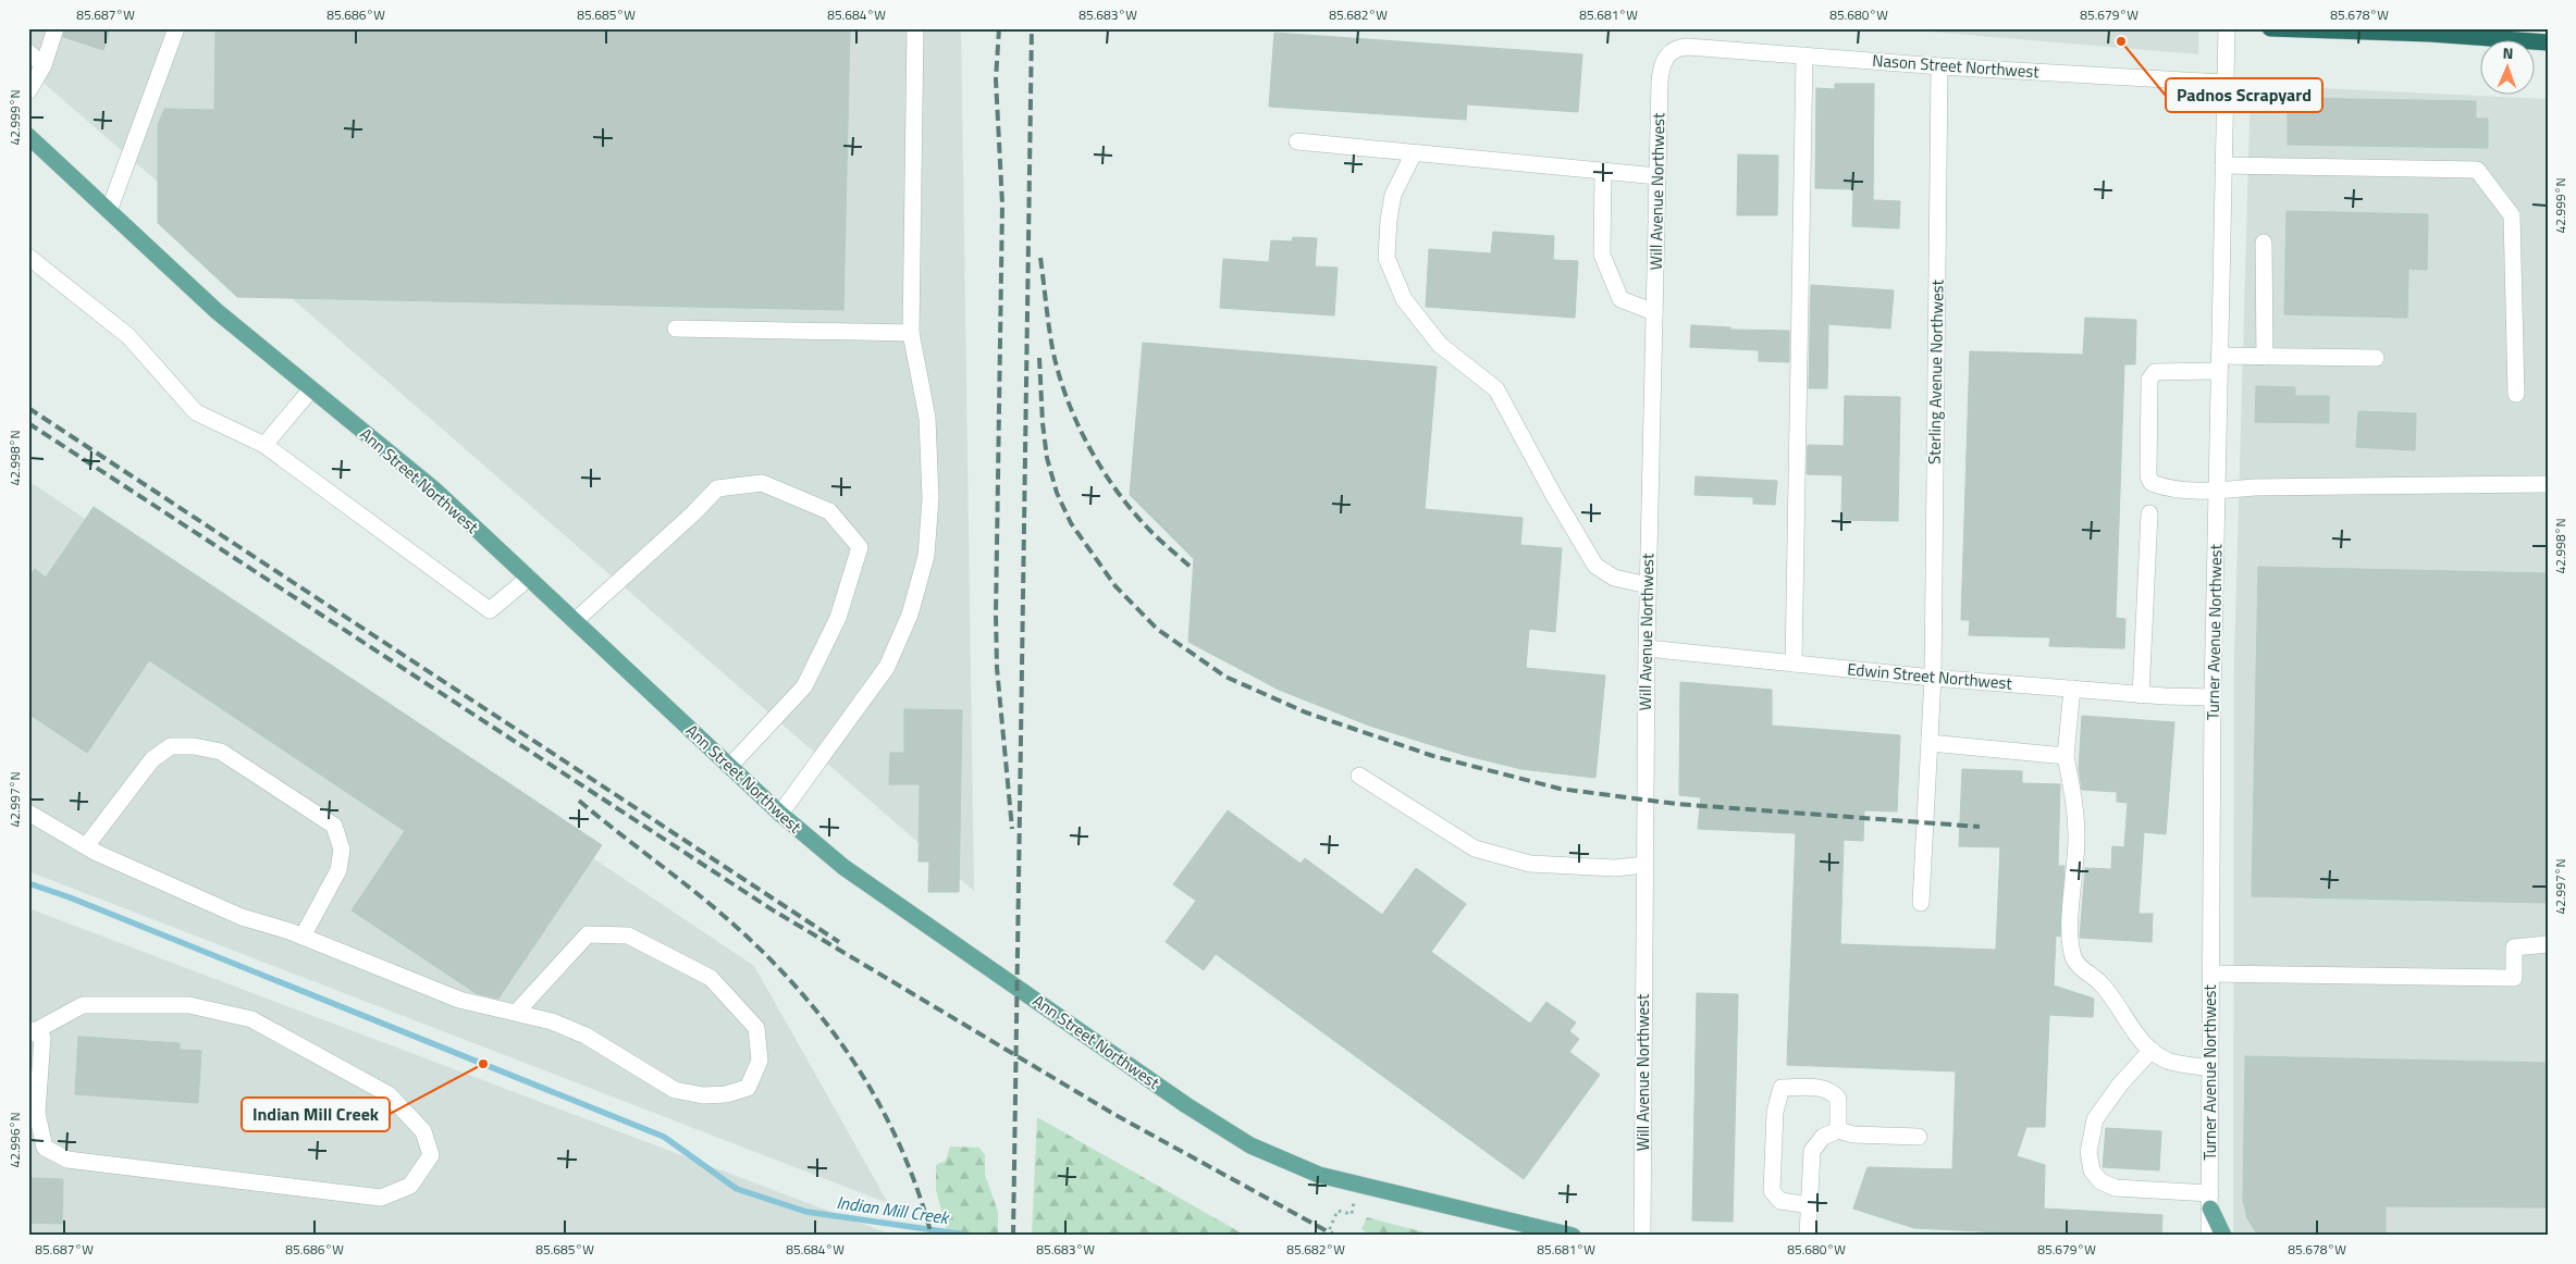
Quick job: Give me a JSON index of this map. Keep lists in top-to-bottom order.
{
  "streets": {
    "main road": ["Ann Street Northwest"],
    "street": [
      "Nason Street Northwest",
      "Will Avenue Northwest",
      "Sterling Avenue Northwest",
      "Turner Avenue Northwest",
      "Edwin Street Northwest"
    ]
  },
  "crossings": [
    ["Nason Street Northwest", "Will Avenue Northwest"],
    ["Nason Street Northwest", "Sterling Avenue Northwest"],
    ["Nason Street Northwest", "Turner Avenue Northwest"],
    ["Will Avenue Northwest", "Edwin Street Northwest"],
    ["Sterling Avenue Northwest", "Edwin Street Northwest"],
    ["Turner Avenue Northwest", "Edwin Street Northwest"]
  ],
  "water": ["Indian Mill Creek"],
  "places": ["Padnos Scrapyard", "Indian Mill Creek"],
  "north": "top",
  "coordinates": [
    "85.687°W",
    "85.686°W",
    "85.685°W",
    "85.684°W",
    "85.683°W",
    "85.682°W",
    "85.681°W",
    "85.680°W",
    "85.679°W",
    "85.678°W",
    "42.999°N",
    "42.998°N",
    "42.997°N",
    "42.996°N"
  ]
}
